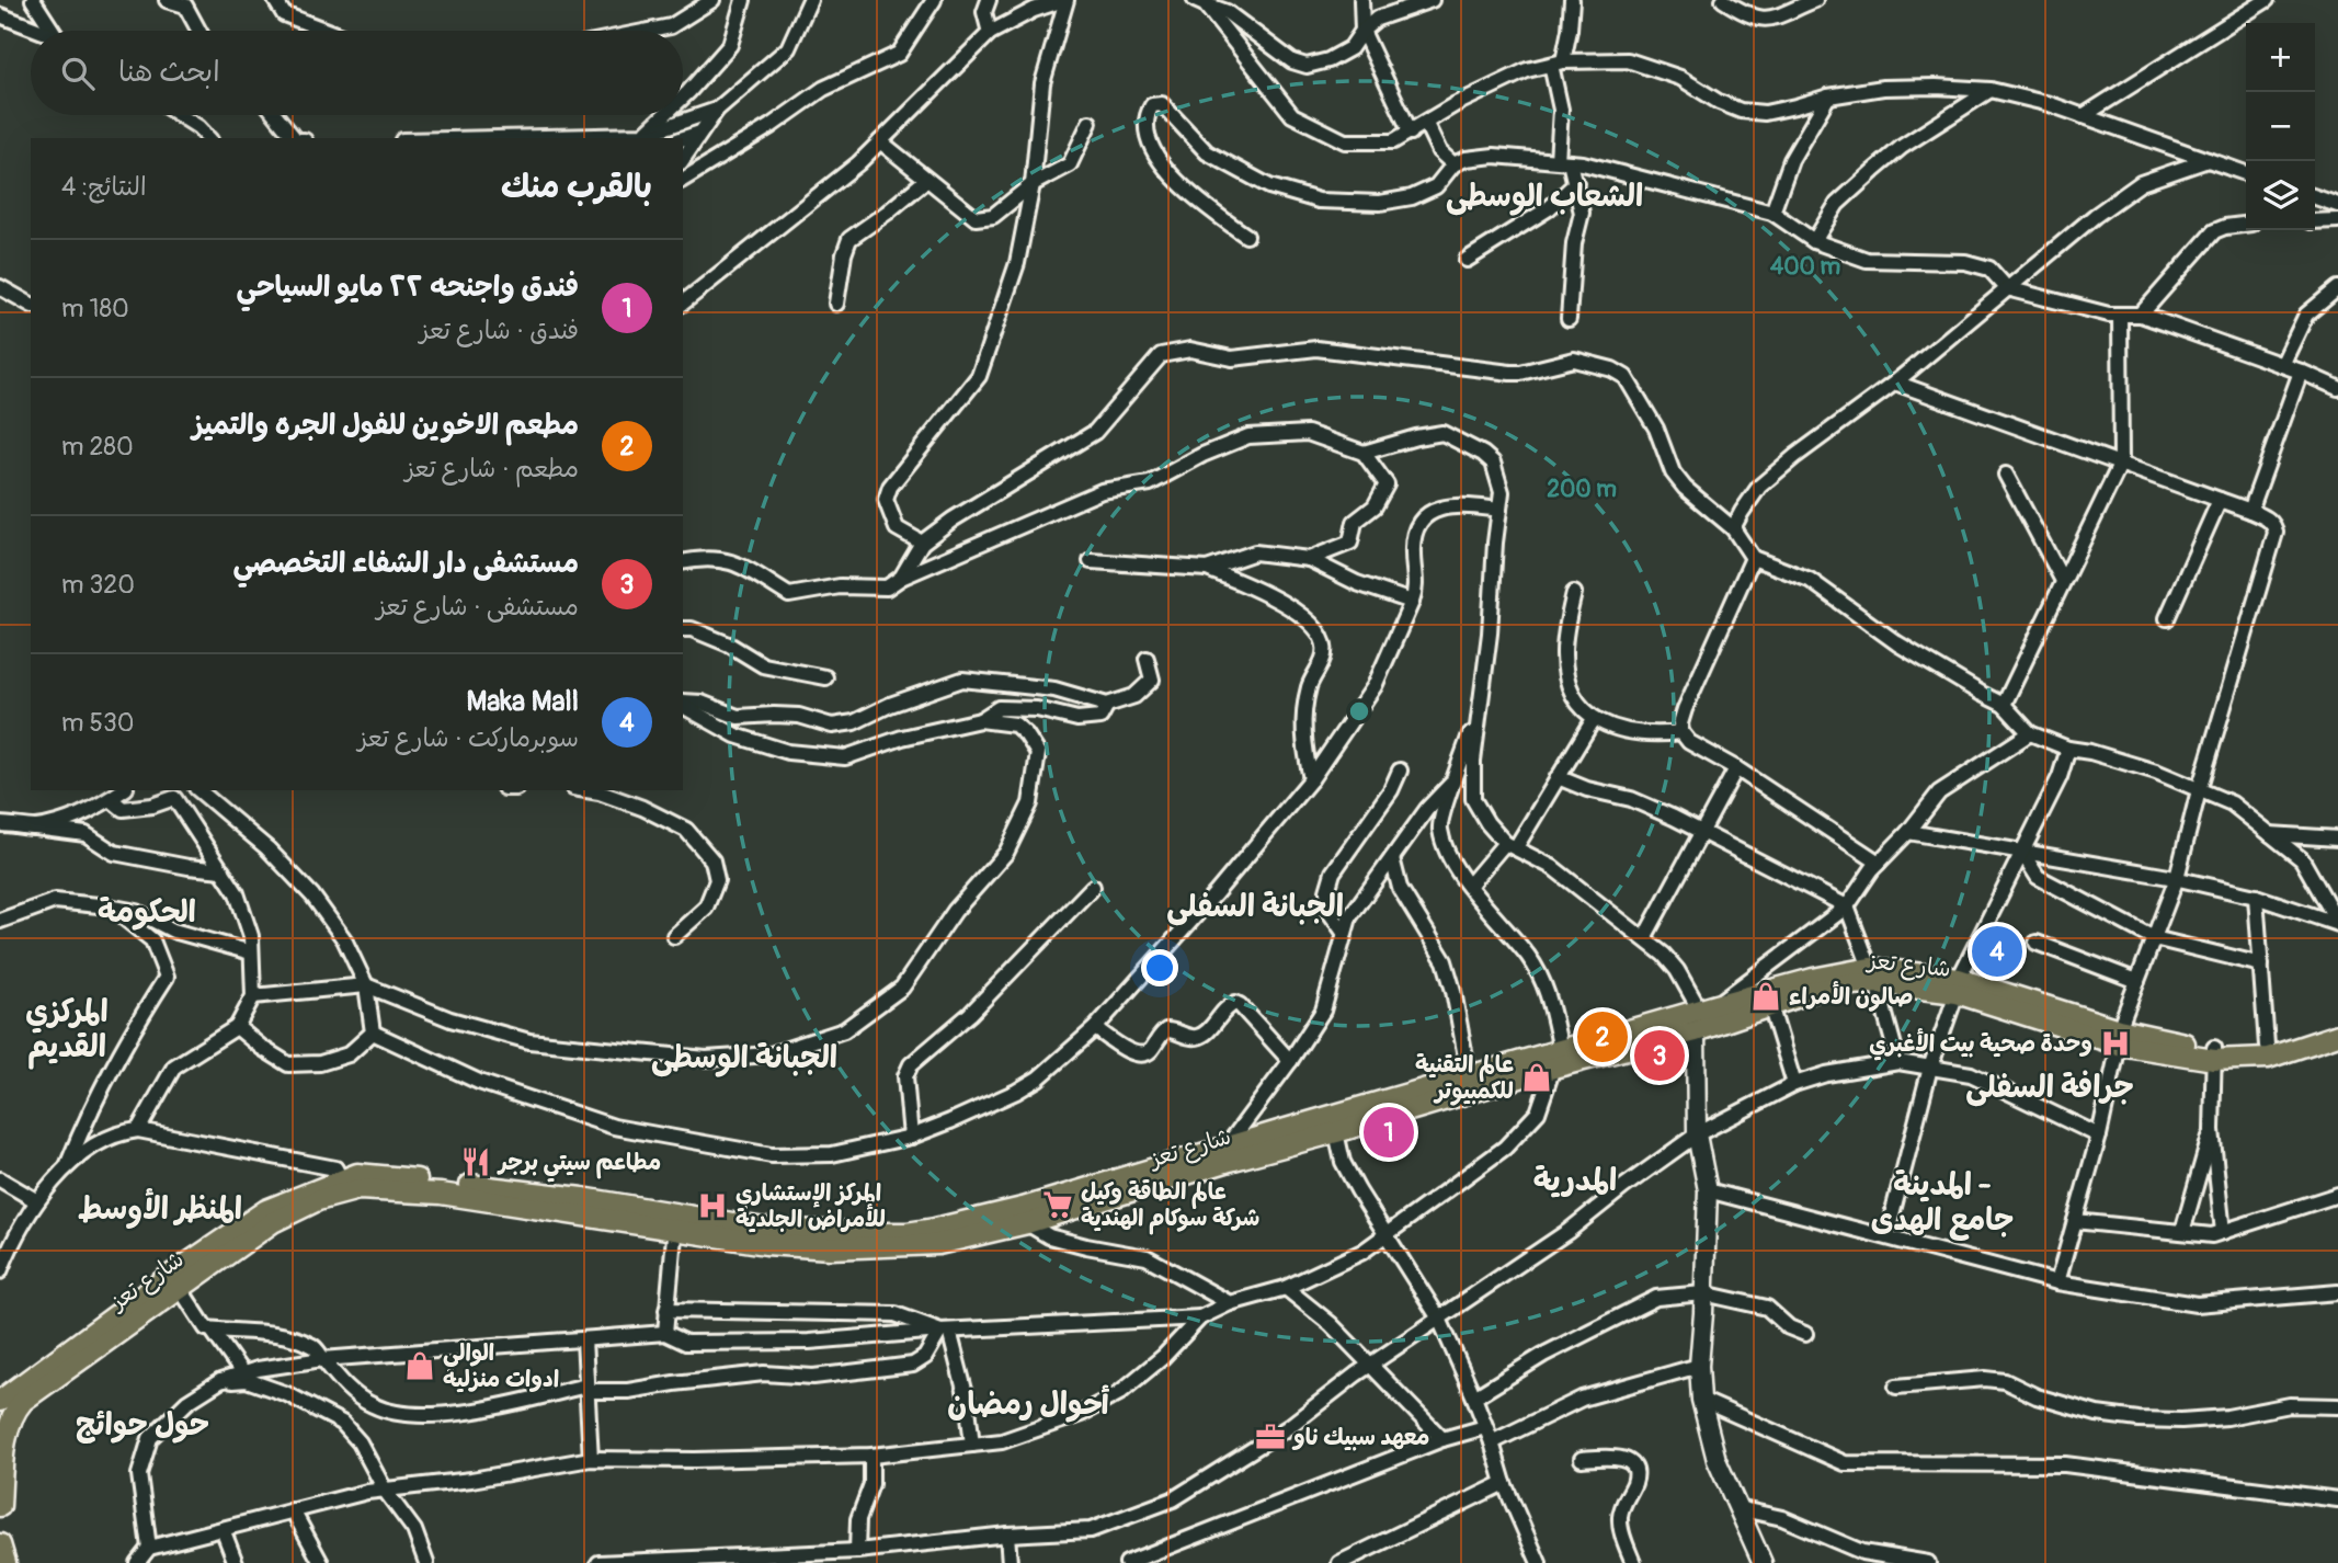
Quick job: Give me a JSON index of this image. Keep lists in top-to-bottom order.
{
  "streets": {
    "main road": ["شارع تعز"]
  },
  "districts": [
    "الشعاب الوسطى",
    "الجبانة السفلى",
    "الحكومة",
    "المركزي القديم",
    "الجبانة الوسطى",
    "جرافة السفلى",
    "المدرية",
    "المدينة - جامع الهدى",
    "المنظر الأوسط",
    "أحوال رمضان",
    "حول حوائج"
  ],
  "places": {
    "shop": ["صالون الأمراء", "عالم التقنية للكمبيوتر", "الوالي ادوات منزليه"],
    "hospital": ["وحدة صحية بيت الأغبري", "المركز الإستشاري للأمراض الجلدية"],
    "restaurant": ["مطاعم سيتي برجر"],
    "supermarket": ["عالم الطاقة وكيل شركة سوكام الهندية"],
    "office": ["معهد سبيك ناو"]
  },
  "page": {
    "map_buttons": ["+", "−"],
    "search": "ابحث هنا",
    "heading": ["بالقرب منك", "النتائج: 4"],
    "list": [
      {
        "mark": "1",
        "name": "فندق واجنحه ٢٢ مايو السياحي",
        "note": "فندق · شارع تعز",
        "value": "180 m"
      },
      {
        "mark": "2",
        "name": "مطعم الاخوين للفول الجره والتميز",
        "note": "مطعم · شارع تعز",
        "value": "280 m"
      },
      {
        "mark": "3",
        "name": "مستشفى دار الشفاء التخصصي",
        "note": "مستشفى · شارع تعز",
        "value": "320 m"
      },
      {
        "mark": "4",
        "name": "Maka Mall",
        "note": "سوبرماركت · شارع تعز",
        "value": "530 m"
      }
    ],
    "pins": [
      "4",
      "2",
      "3",
      "1"
    ]
  },
  "rings": ["400 m", "200 m"]
}
